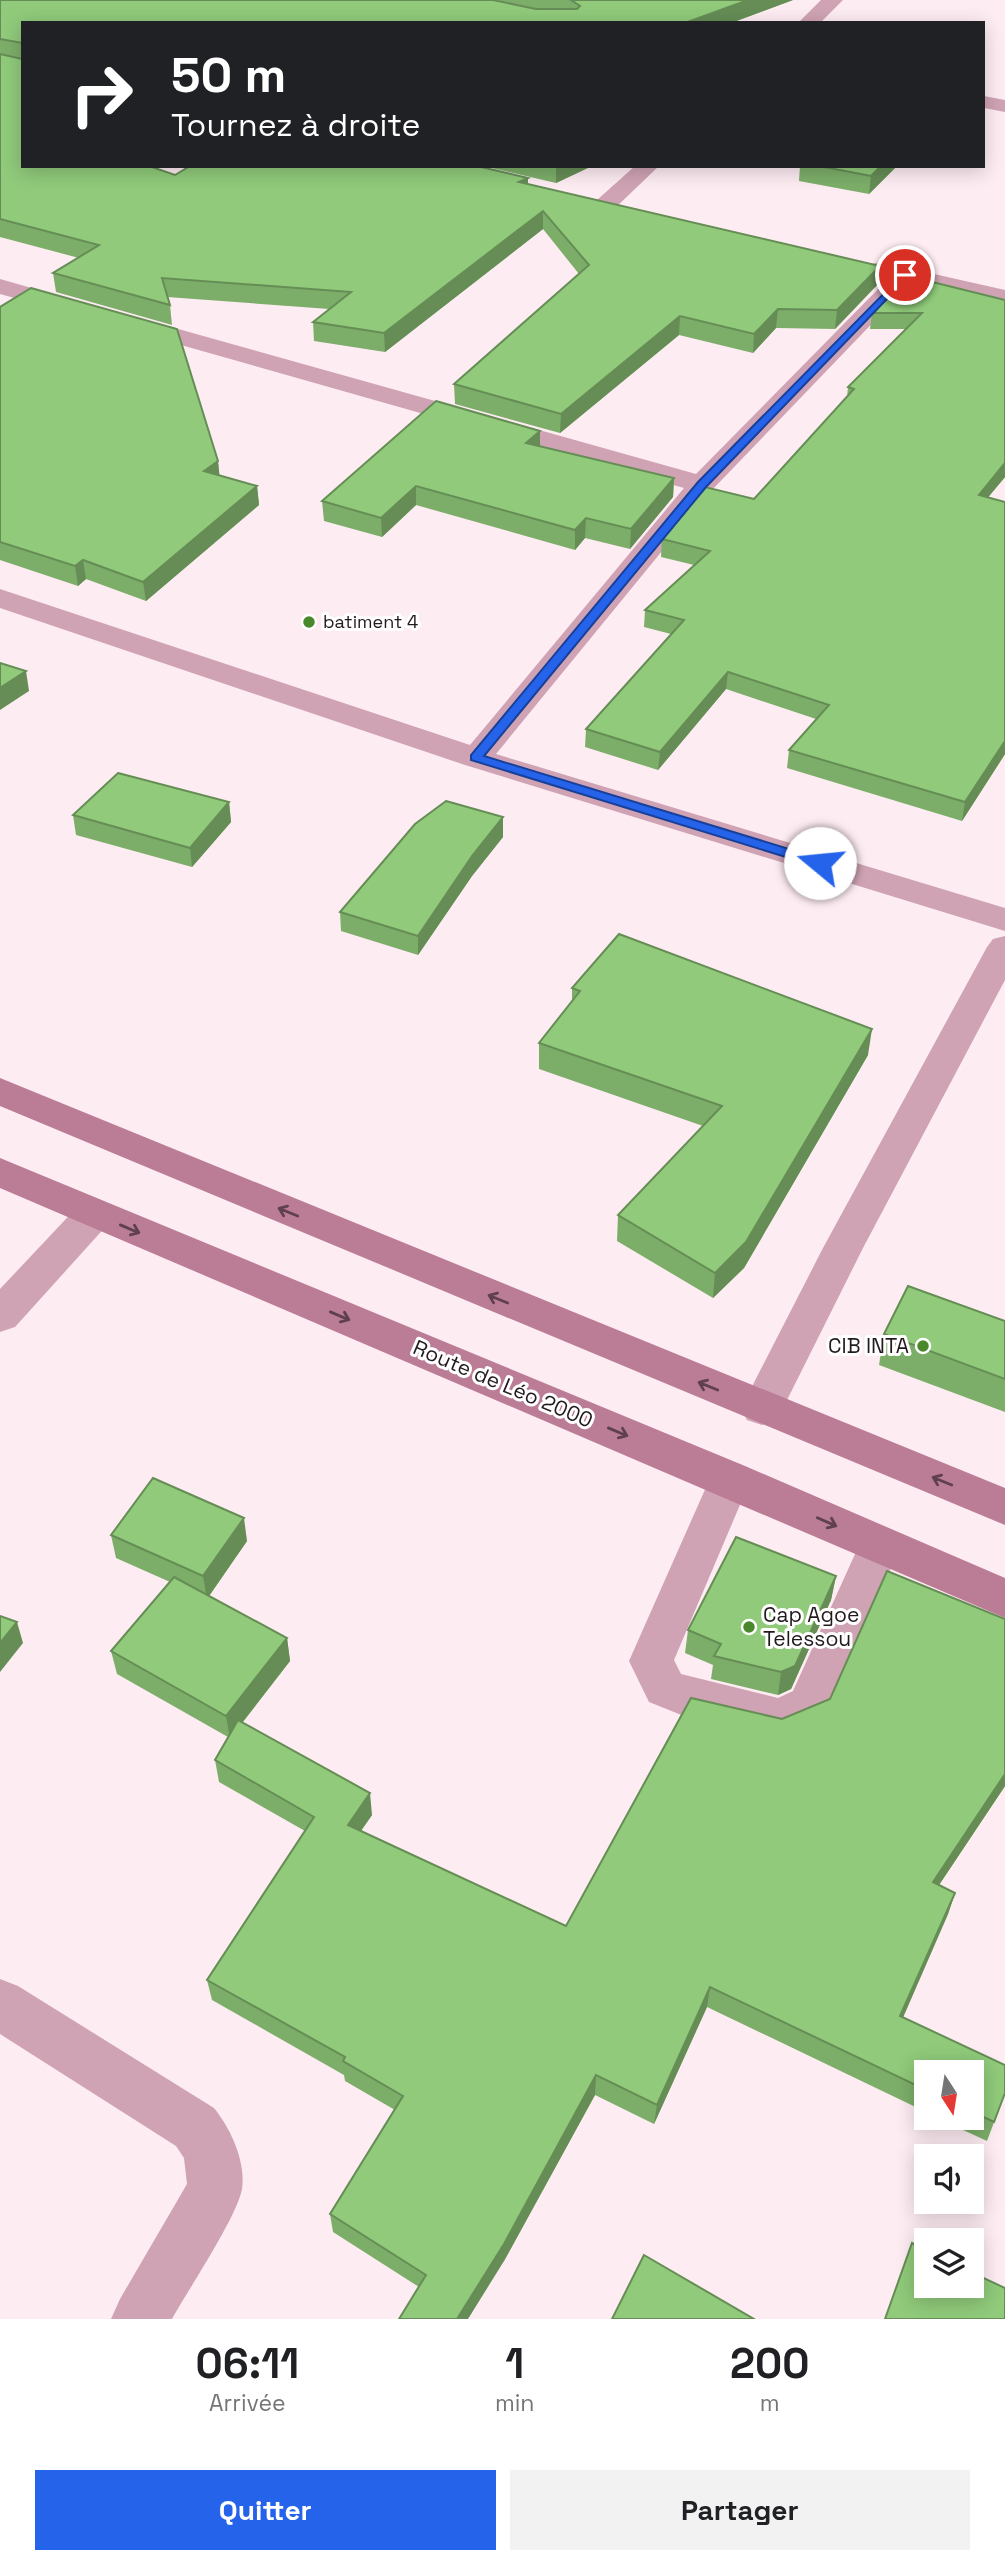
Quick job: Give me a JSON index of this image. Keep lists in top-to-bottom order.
{
  "streets": {
    "street": ["Route de Léo 2000"]
  },
  "places": ["batiment 4", "CIB INTA", "Cap Agoe Telessou"],
  "north": "bottom",
  "page": {
    "turn": ["50 m", "Tournez à droite"],
    "eta": [
      "06:11",
      "Arrivée",
      "1",
      "min",
      "200",
      "m"
    ],
    "buttons": ["Quitter", "Partager"]
  }
}
